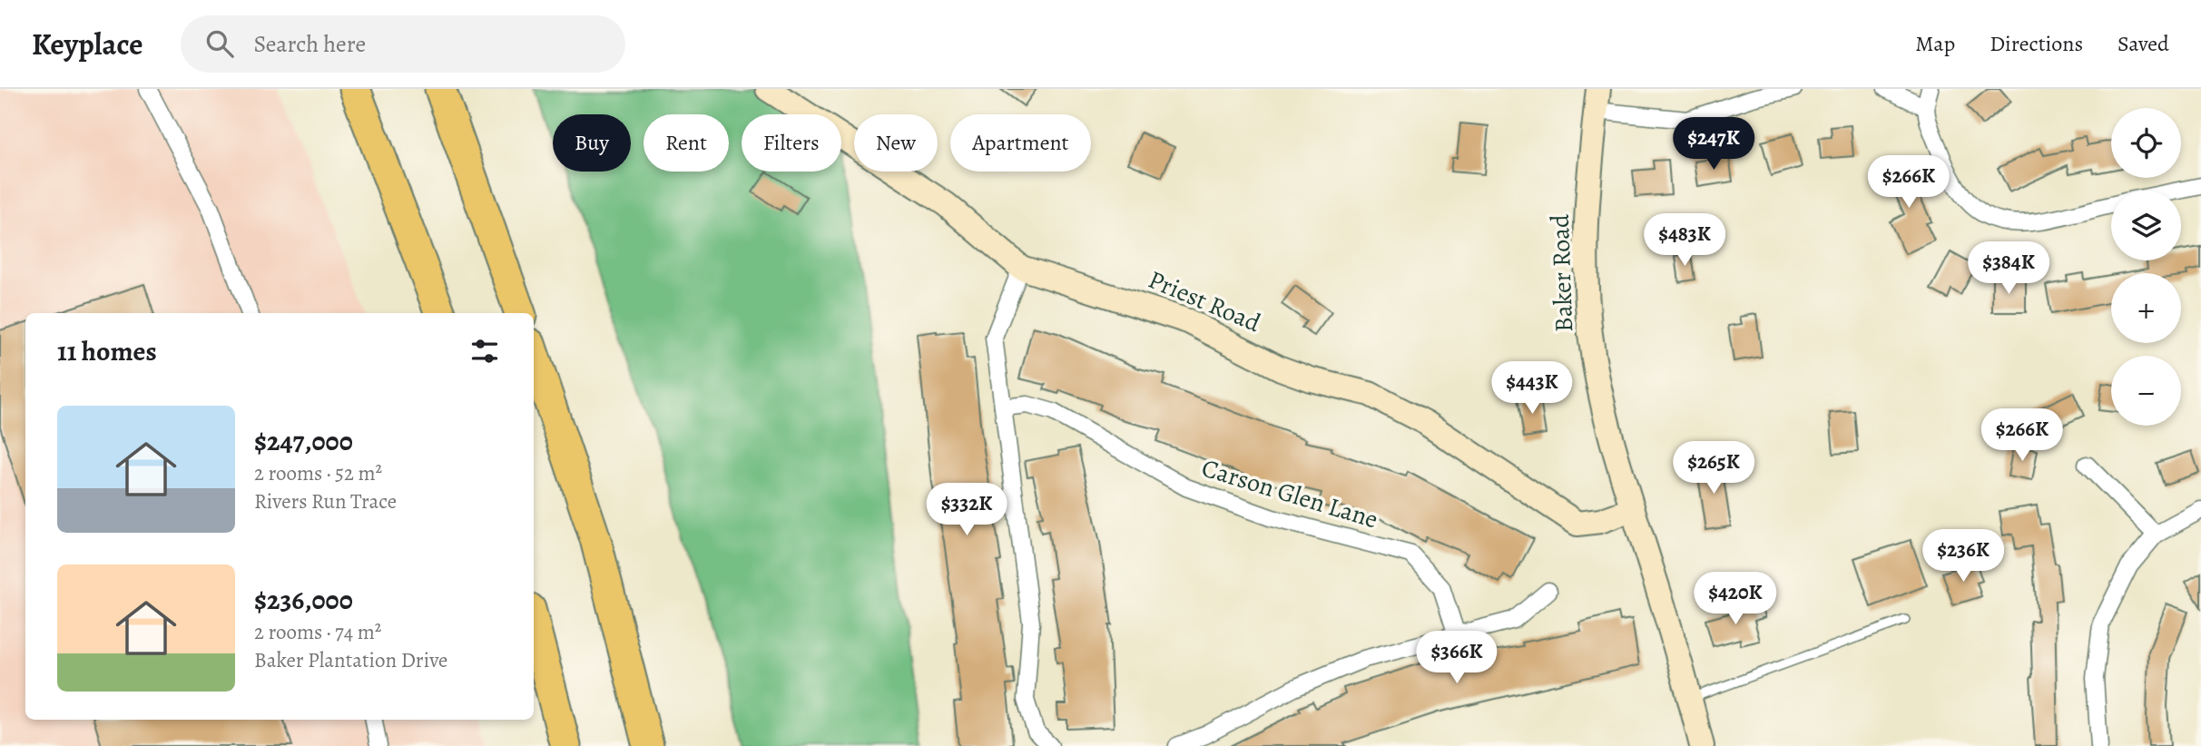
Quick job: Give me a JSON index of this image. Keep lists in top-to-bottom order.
{
  "streets": {
    "street": ["Baker Road", "Priest Road", "Carson Glen Lane"]
  },
  "crossings": [
    ["Baker Road", "Priest Road"]
  ],
  "page": {
    "header": "Keyplace",
    "search": "Search here",
    "nav": ["Map", "Directions", "Saved"],
    "map_buttons": ["+", "−"],
    "chip": [
      "Buy",
      "Rent",
      "Filters",
      "New",
      "Apartment"
    ],
    "price": [
      "$247K",
      "$266K",
      "$483K",
      "$384K",
      "$443K",
      "$266K",
      "$265K",
      "$332K",
      "$236K",
      "$420K",
      "$366K"
    ],
    "heading": "11 homes",
    "list": [
      {
        "name": "$247,000",
        "note": "2 rooms · 52 m² · Rivers Run Trace"
      },
      {
        "name": "$236,000",
        "note": "2 rooms · 74 m² · Baker Plantation Drive"
      }
    ]
  }
}
